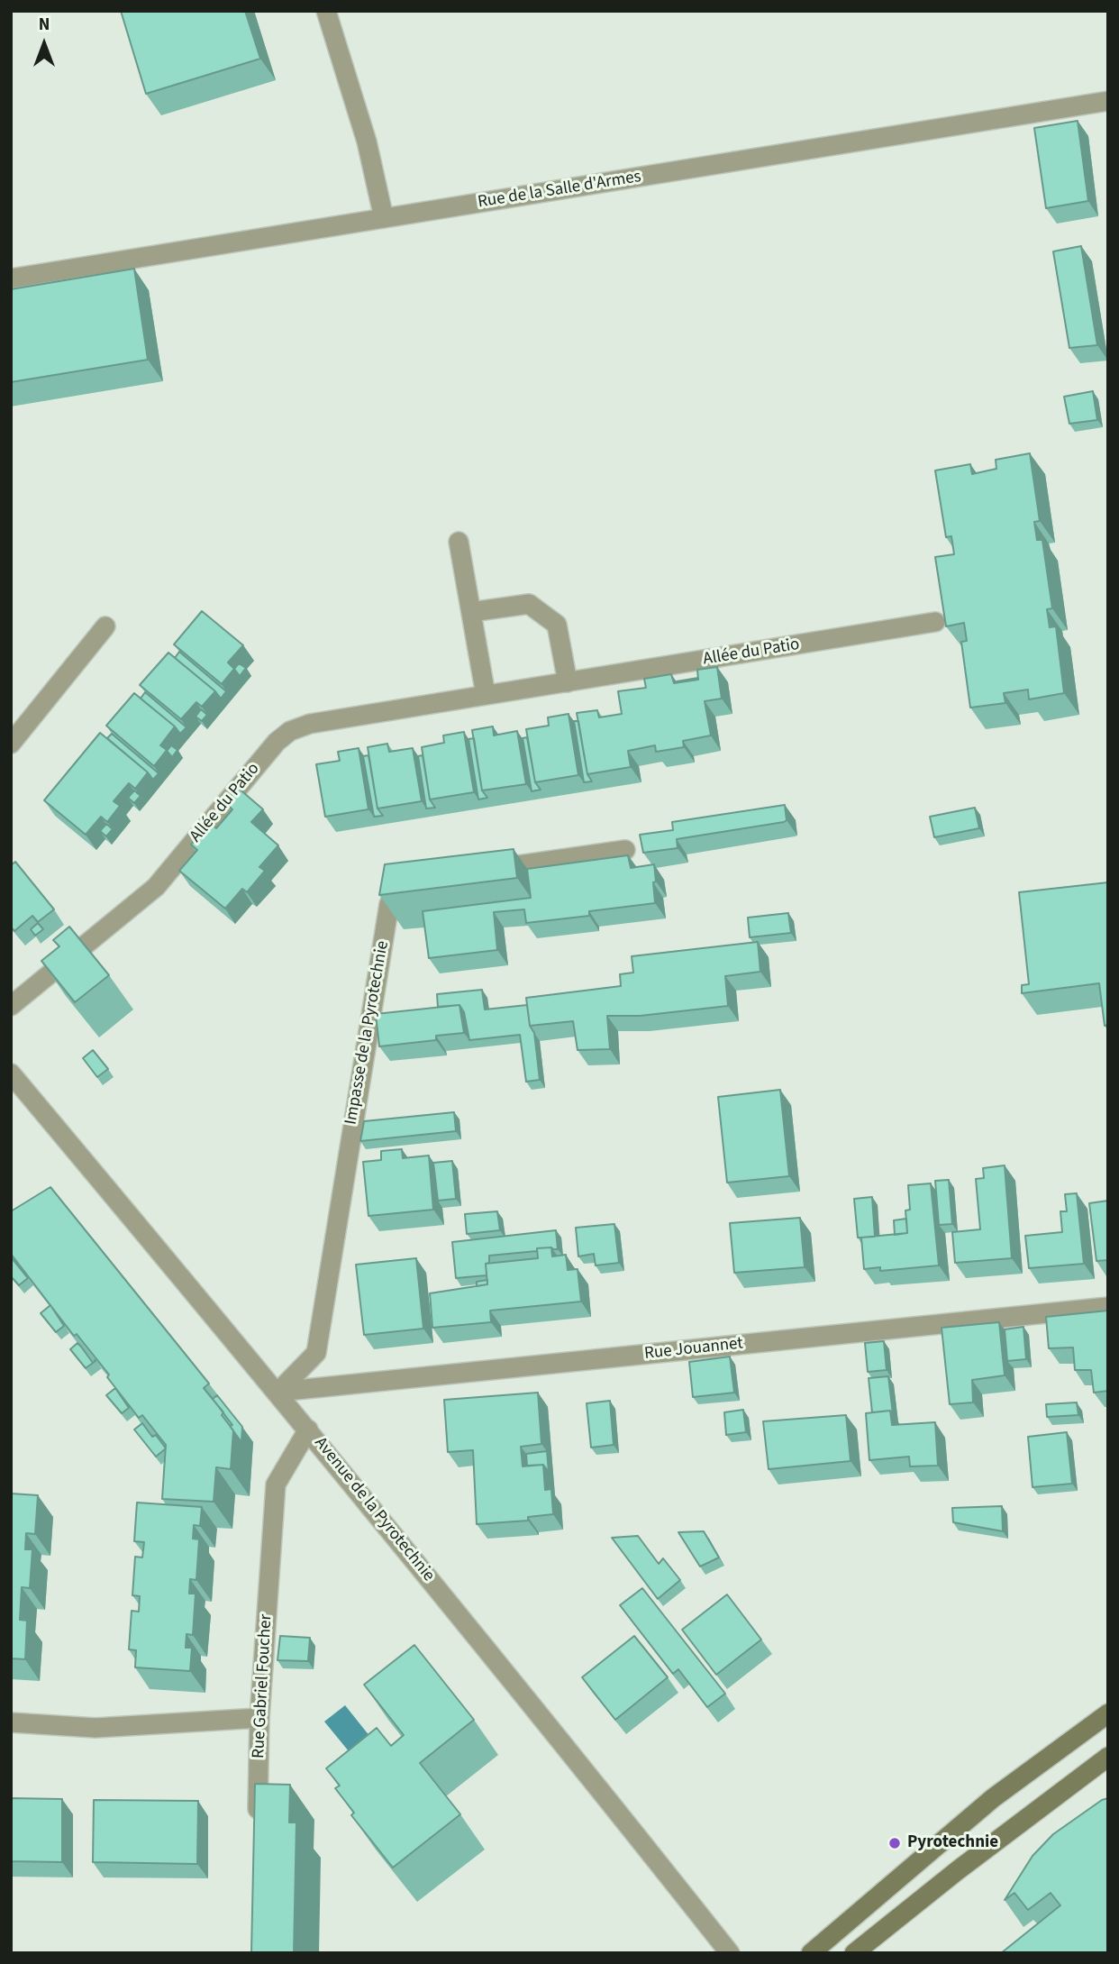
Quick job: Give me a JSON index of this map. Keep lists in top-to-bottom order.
{
  "streets": {
    "street": [
      "Rue de la Salle d'Armes",
      "Allée du Patio",
      "Impasse de la Pyrotechnie",
      "Rue Jouannet",
      "Avenue de la Pyrotechnie",
      "Rue Gabriel Foucher"
    ]
  },
  "crossings": [
    ["Impasse de la Pyrotechnie", "Rue Jouannet"],
    ["Impasse de la Pyrotechnie", "Avenue de la Pyrotechnie"],
    ["Rue Jouannet", "Avenue de la Pyrotechnie"],
    ["Avenue de la Pyrotechnie", "Rue Gabriel Foucher"]
  ],
  "places": ["Pyrotechnie"],
  "north": "top"
}
